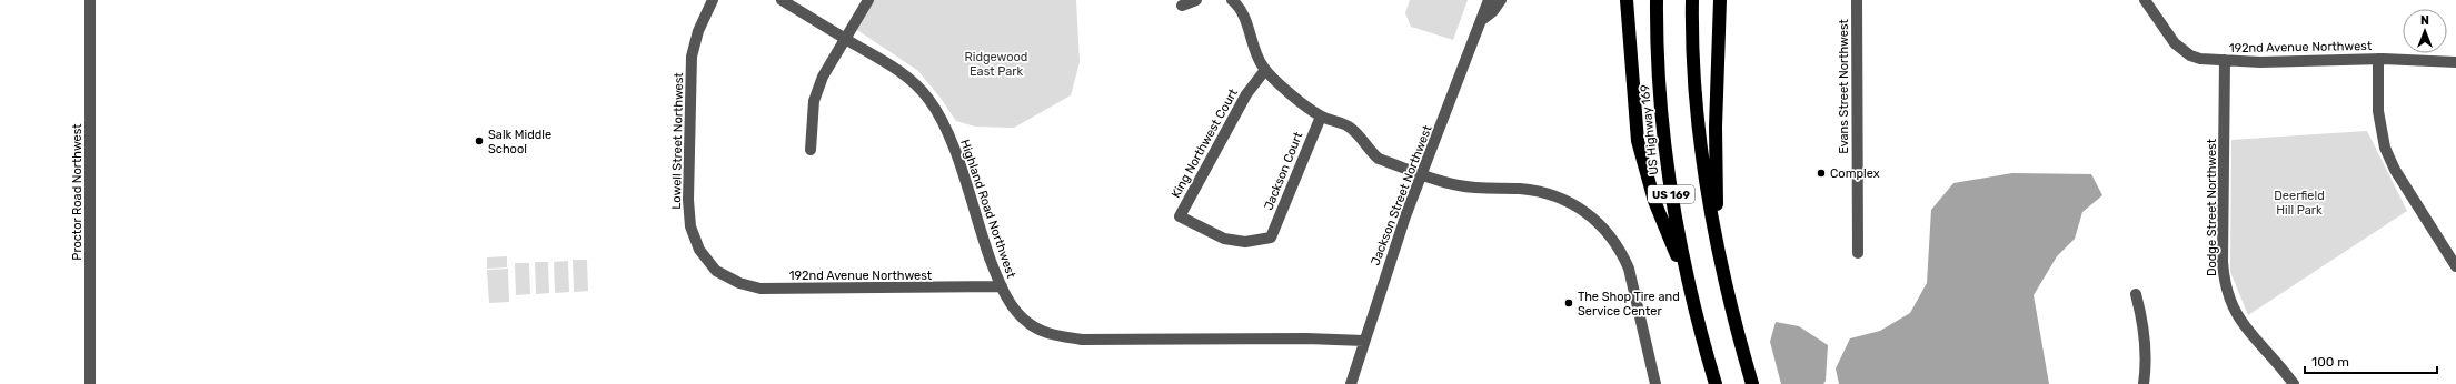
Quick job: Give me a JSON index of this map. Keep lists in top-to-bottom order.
{
  "streets": {
    "highway": ["US Highway 169", "US 169"],
    "street": [
      "192nd Avenue Northwest",
      "Evans Street Northwest",
      "Lowell Street Northwest",
      "King Northwest Court",
      "Jackson Court",
      "Proctor Road Northwest",
      "Jackson Street Northwest",
      "Dodge Street Northwest",
      "Highland Road Northwest"
    ]
  },
  "crossings": [
    ["192nd Avenue Northwest", "Lowell Street Northwest"],
    ["192nd Avenue Northwest", "Dodge Street Northwest"],
    ["192nd Avenue Northwest", "Highland Road Northwest"],
    ["King Northwest Court", "Jackson Court"],
    ["Jackson Street Northwest", "Highland Road Northwest"]
  ],
  "parks": ["Ridgewood East Park", "Deerfield Hill Park"],
  "places": ["Salk Middle School", "Complex", "The Shop Tire and Service Center"],
  "scale_bar": "100 m",
  "north": "top"
}
